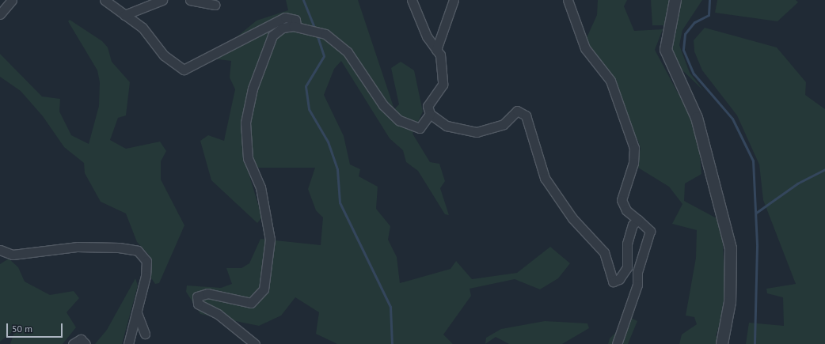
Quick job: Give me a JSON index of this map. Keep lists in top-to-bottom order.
{
  "scale_bar": "50 m"
}
